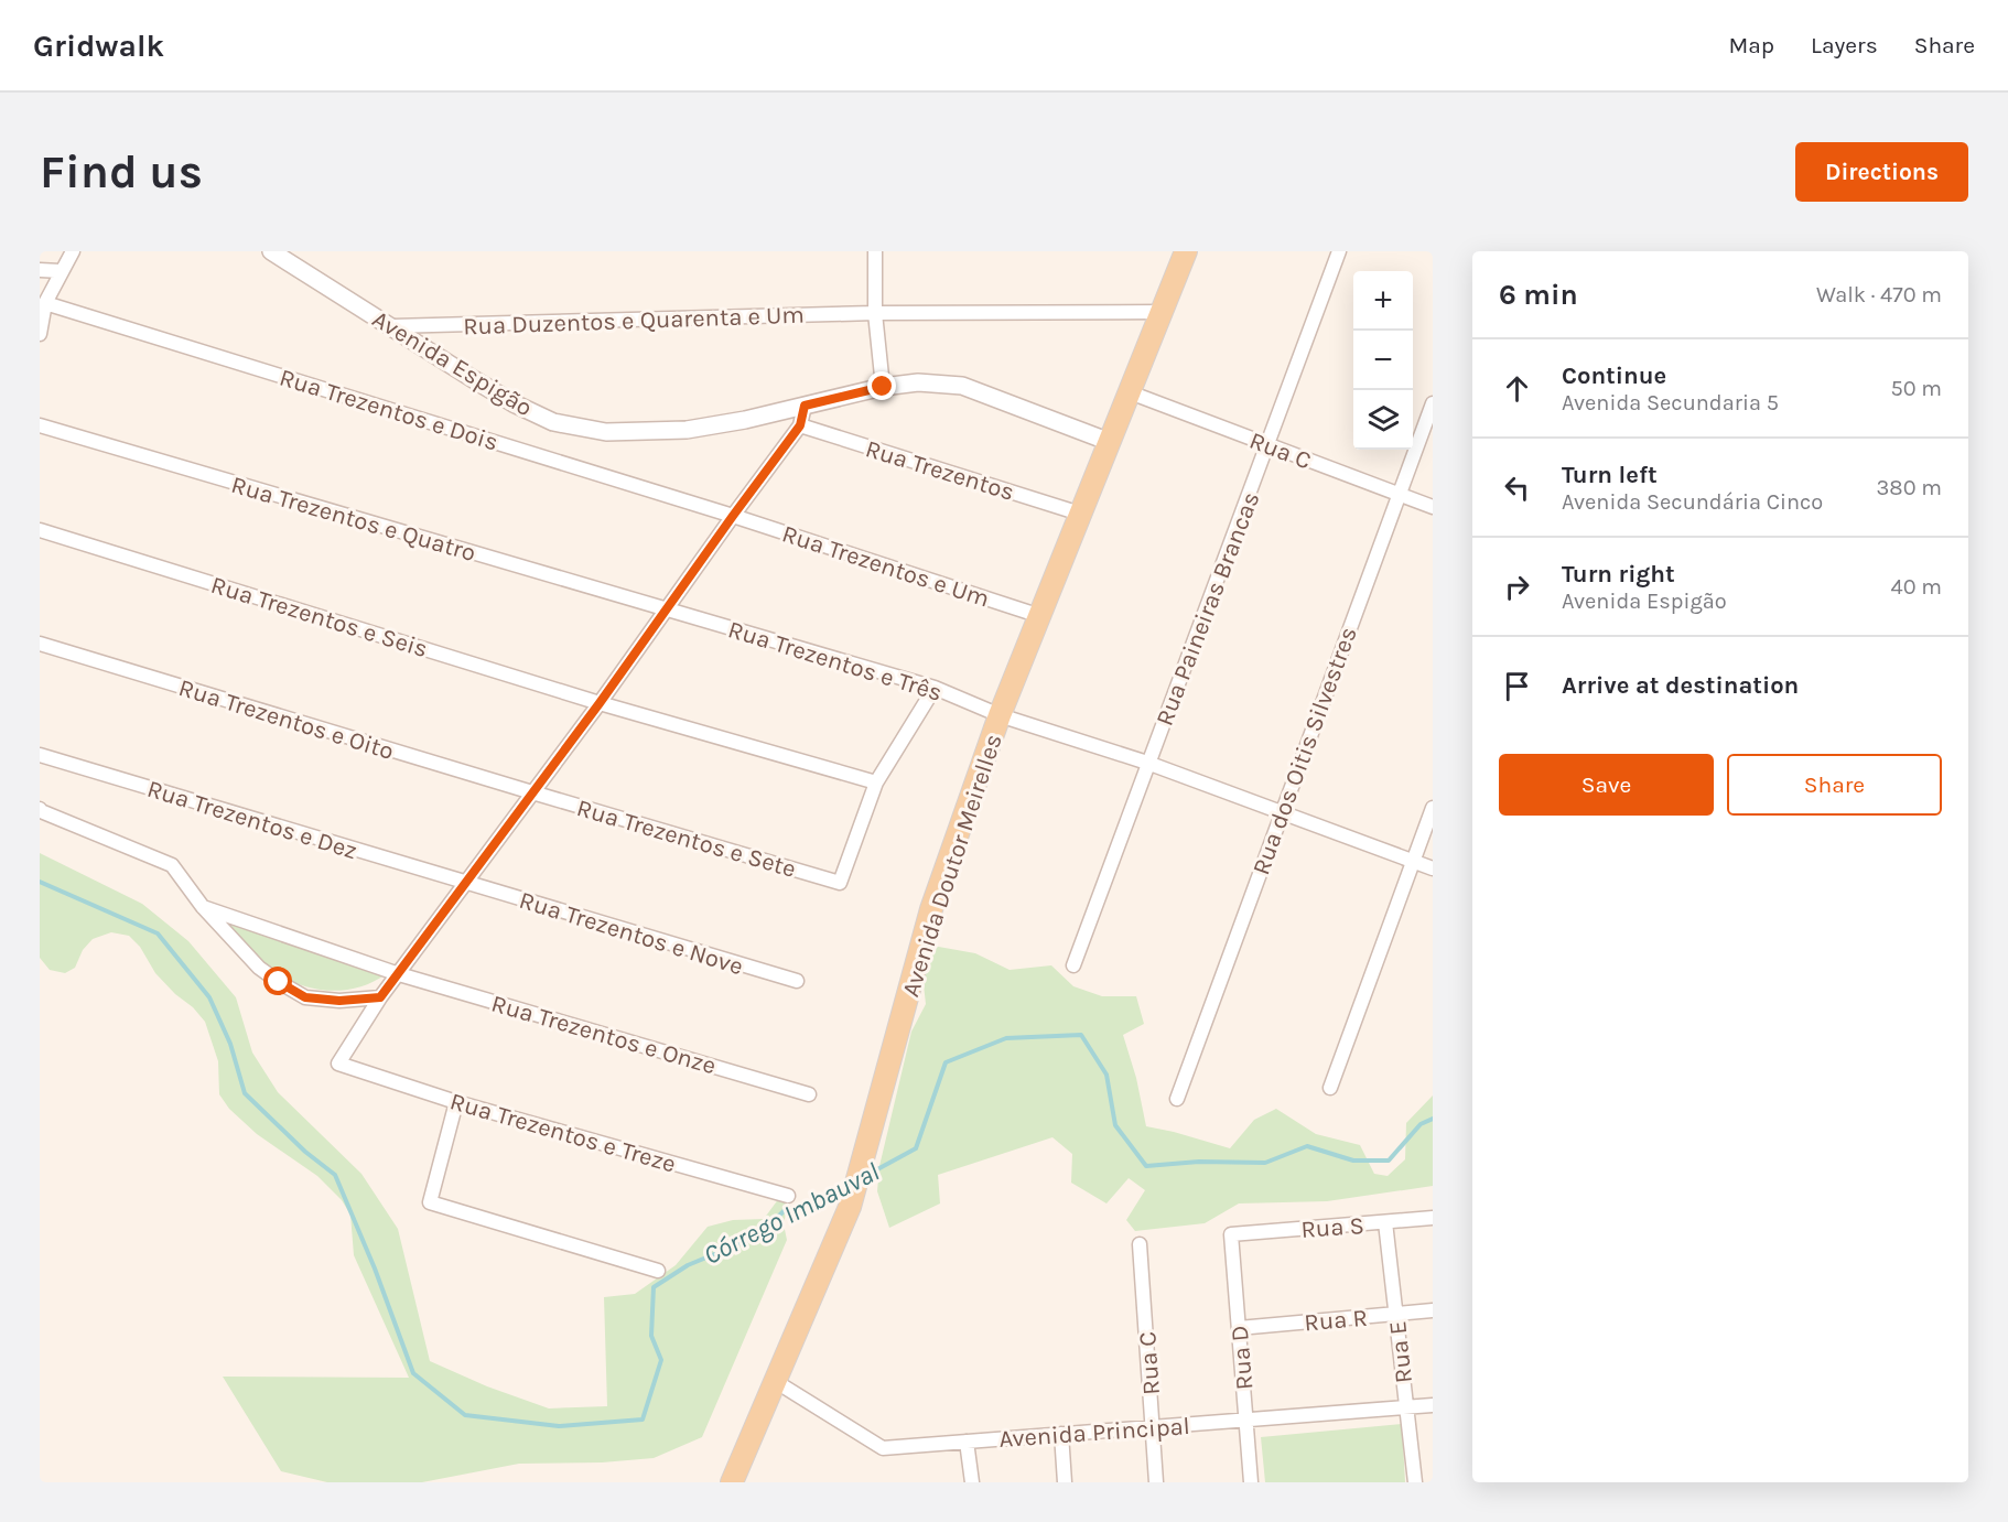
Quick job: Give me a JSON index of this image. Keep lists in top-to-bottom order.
{
  "streets": {
    "main road": ["Avenida Doutor Meirelles"],
    "street": [
      "Rua Duzentos e Quarenta e Um",
      "Avenida Espigão",
      "Rua Trezentos e Dois",
      "Rua C",
      "Rua Trezentos",
      "Rua Trezentos e Quatro",
      "Rua Trezentos e Um",
      "Rua Paineiras Brancas",
      "Rua Trezentos e Seis",
      "Rua Trezentos e Três",
      "Rua Trezentos e Oito",
      "Rua dos Oitis Silvestres",
      "Rua Trezentos e Dez",
      "Rua Trezentos e Sete",
      "Rua Trezentos e Nove",
      "Rua Trezentos e Onze",
      "Rua Trezentos e Treze",
      "Rua S",
      "Rua R",
      "Rua E",
      "Rua D",
      "Avenida Principal"
    ]
  },
  "crossings": [
    ["Rua Duzentos e Quarenta e Um", "Avenida Espigão"],
    ["Rua Duzentos e Quarenta e Um", "Avenida Doutor Meirelles"],
    ["Avenida Espigão", "Avenida Doutor Meirelles"],
    ["Rua Trezentos e Dois", "Rua Trezentos e Um"],
    ["Rua C", "Rua Paineiras Brancas"],
    ["Rua C", "Rua dos Oitis Silvestres"],
    ["Rua C", "Avenida Doutor Meirelles"],
    ["Rua C", "Avenida Principal"],
    ["Rua Trezentos", "Avenida Doutor Meirelles"],
    ["Rua Trezentos e Quatro", "Rua Trezentos e Três"],
    ["Rua Trezentos e Um", "Avenida Doutor Meirelles"],
    ["Rua Paineiras Brancas", "Rua Trezentos e Três"],
    ["Rua Trezentos e Seis", "Rua Trezentos e Sete"],
    ["Rua Trezentos e Três", "Rua dos Oitis Silvestres"],
    ["Rua Trezentos e Três", "Avenida Doutor Meirelles"],
    ["Rua Trezentos e Oito", "Rua Trezentos e Sete"],
    ["Rua Trezentos e Dez", "Rua Trezentos e Nove"],
    ["Avenida Doutor Meirelles", "Avenida Principal"],
    ["Rua S", "Rua E"],
    ["Rua S", "Rua D"],
    ["Rua R", "Rua E"],
    ["Rua R", "Rua D"],
    ["Rua E", "Avenida Principal"],
    ["Rua D", "Avenida Principal"]
  ],
  "water": ["Córrego Imbauval"],
  "page": {
    "header": "Gridwalk",
    "nav": ["Map", "Layers", "Share"],
    "buttons": [
      "Directions",
      ["Save", "Share"]
    ],
    "title": "Find us",
    "heading": ["6 min", "Walk · 470 m"],
    "map_buttons": ["+", "−"],
    "list": [
      ["Continue", "Avenida Secundaria 5", "50 m"],
      ["Turn left", "Avenida Secundária Cinco", "380 m"],
      ["Turn right", "Avenida Espigão", "40 m"],
      "Arrive at destination"
    ]
  }
}
